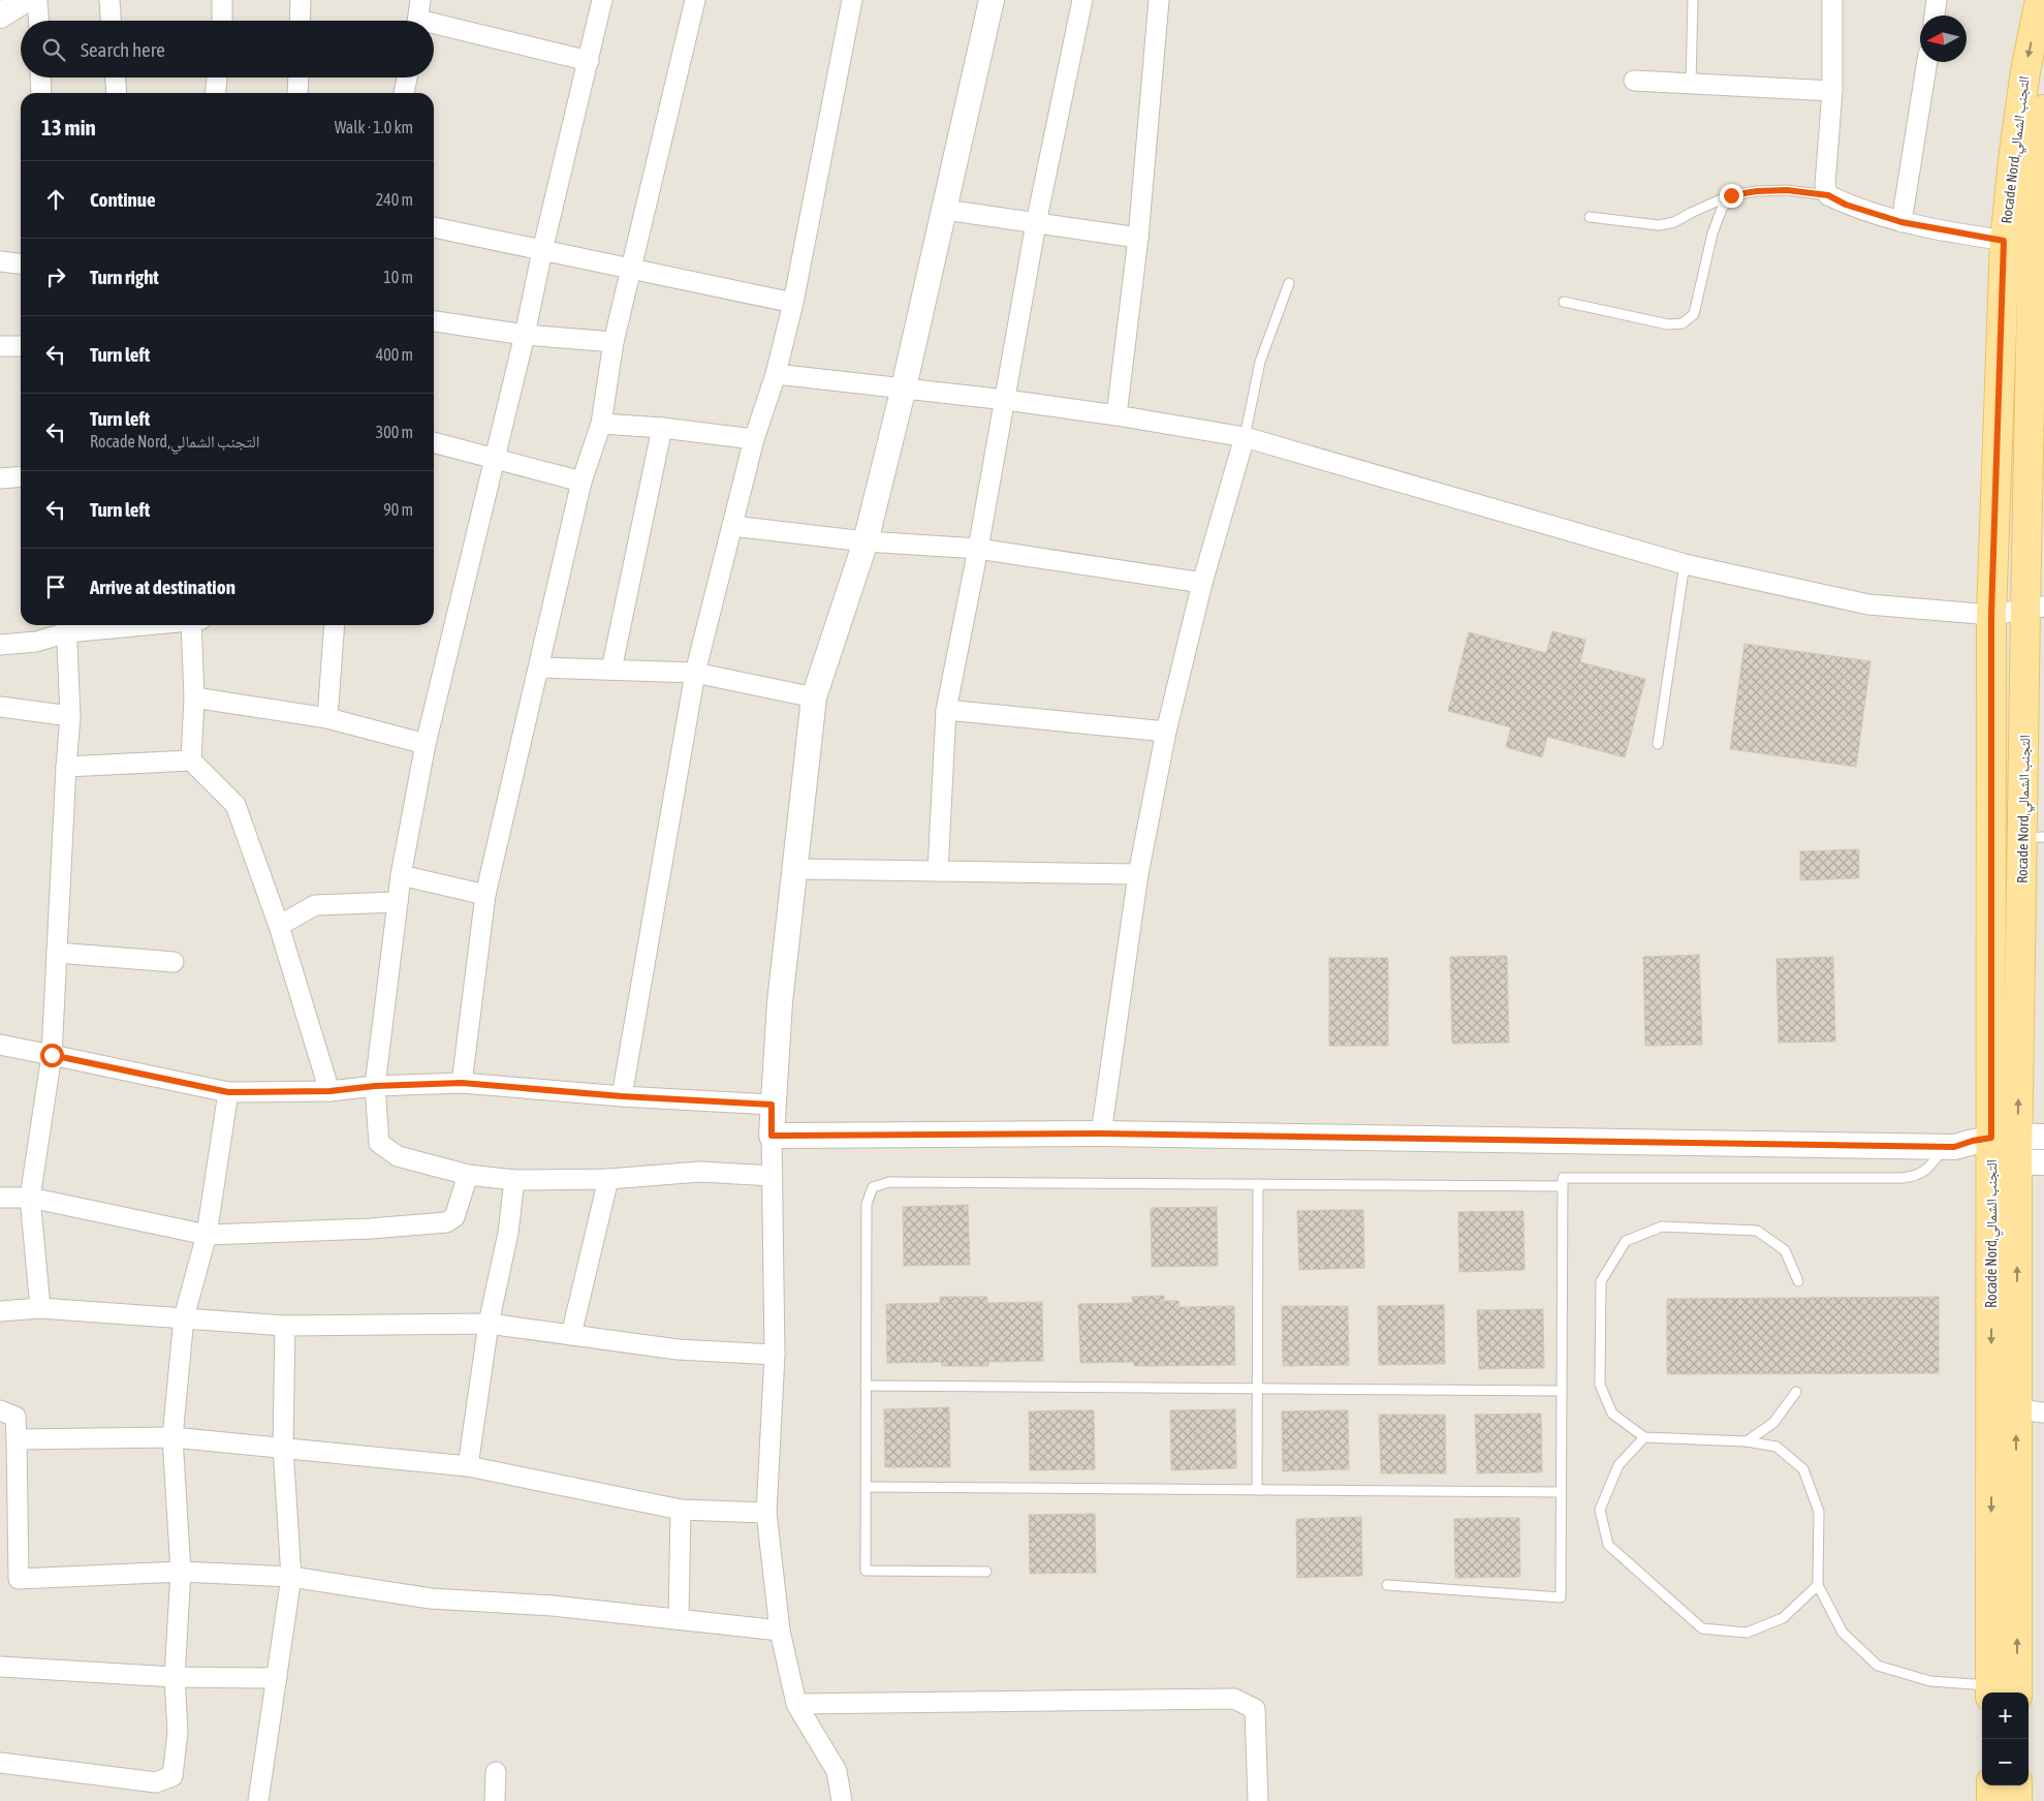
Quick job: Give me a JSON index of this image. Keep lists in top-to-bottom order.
{
  "streets": {
    "main road": ["Rocade Nord,التجنب الشمالي"]
  },
  "north": "left",
  "page": {
    "search": "Search here",
    "heading": ["13 min", "Walk · 1.0 km"],
    "list": [
      ["Continue", "240 m"],
      ["Turn right", "10 m"],
      ["Turn left", "400 m"],
      ["Turn left", "Rocade Nord,التجنب الشمالي", "300 m"],
      ["Turn left", "90 m"],
      "Arrive at destination"
    ],
    "map_buttons": ["+", "−"]
  }
}
